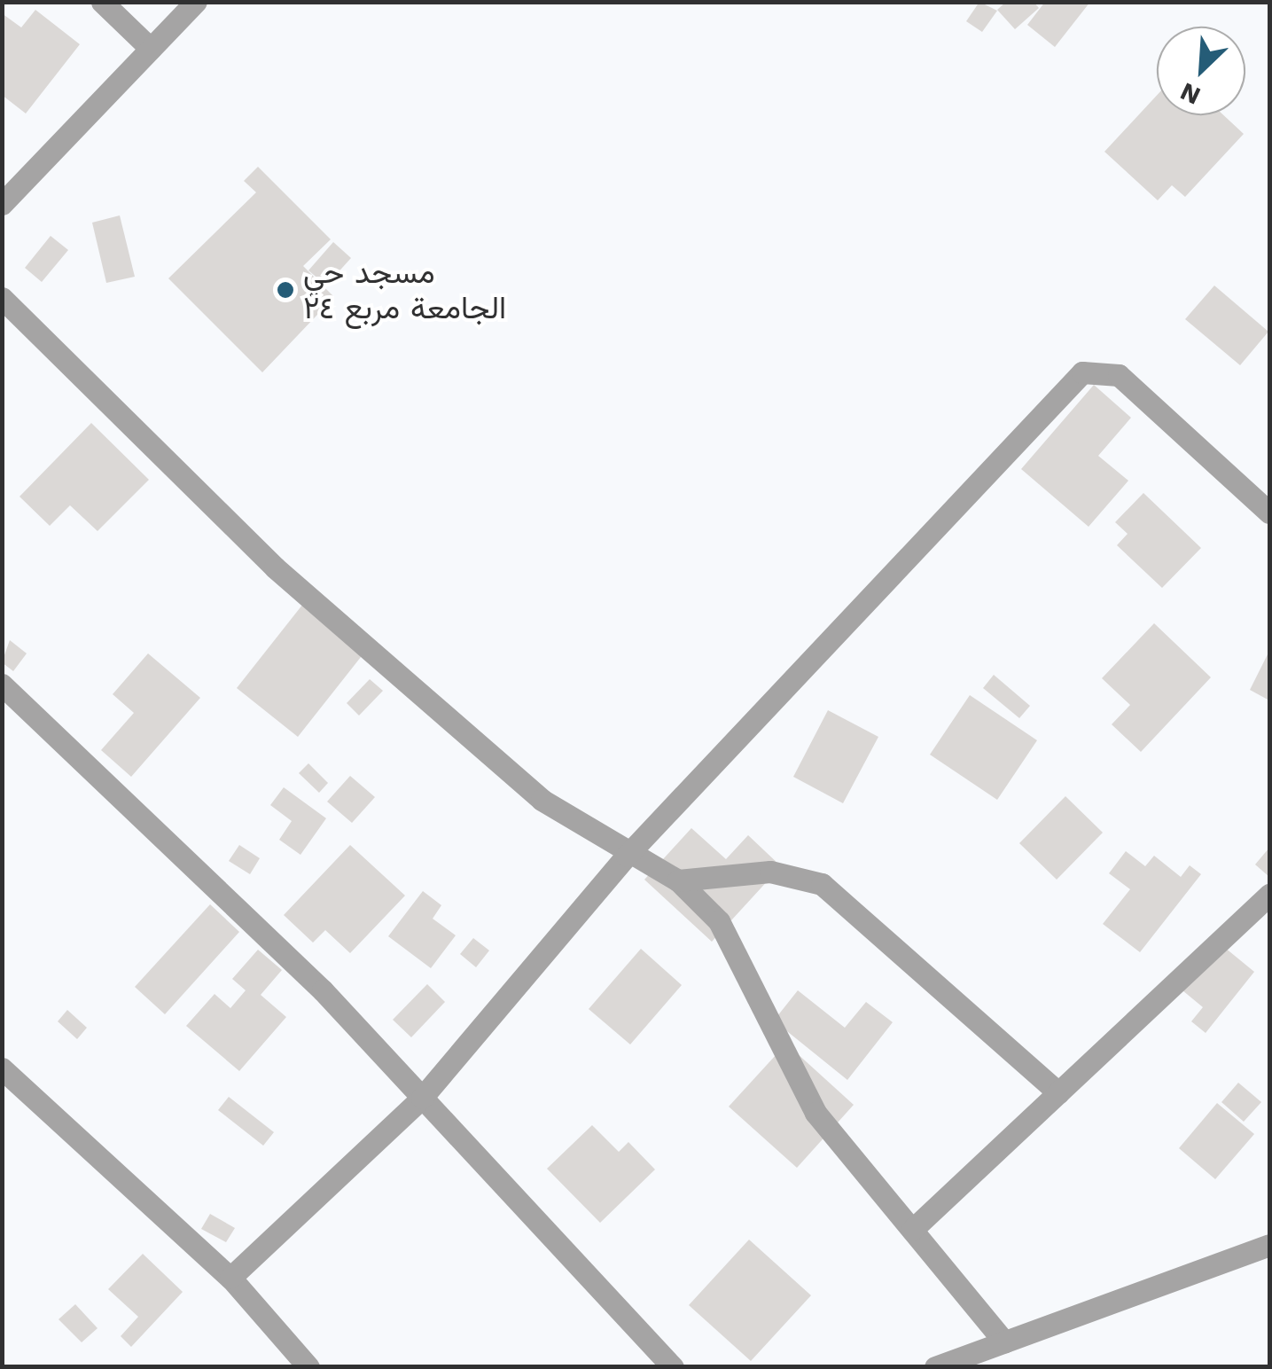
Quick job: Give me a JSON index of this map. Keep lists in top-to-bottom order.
{
  "places": ["مسجد حي الجامعة مربع ٢٤"],
  "north": "bottom left"
}
